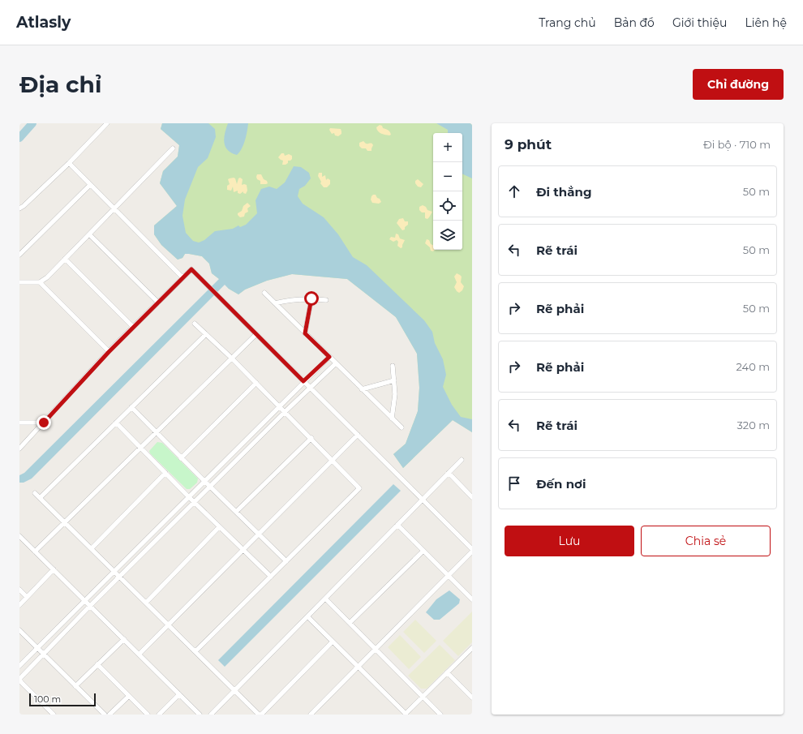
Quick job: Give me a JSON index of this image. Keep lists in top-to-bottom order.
{
  "scale_bar": "100 m",
  "page": {
    "header": "Atlasly",
    "nav": [
      "Trang chủ",
      "Bản đồ",
      "Giới thiệu",
      "Liên hệ"
    ],
    "buttons": [
      "Chỉ đường",
      ["Lưu", "Chia sẻ"]
    ],
    "title": "Địa chỉ",
    "heading": ["9 phút", "Đi bộ · 710 m"],
    "map_buttons": ["+", "−"],
    "list": [
      ["Đi thẳng", "50 m"],
      ["Rẽ trái", "50 m"],
      ["Rẽ phải", "50 m"],
      ["Rẽ phải", "240 m"],
      ["Rẽ trái", "320 m"],
      "Đến nơi"
    ],
    "scale": "100 m"
  }
}
